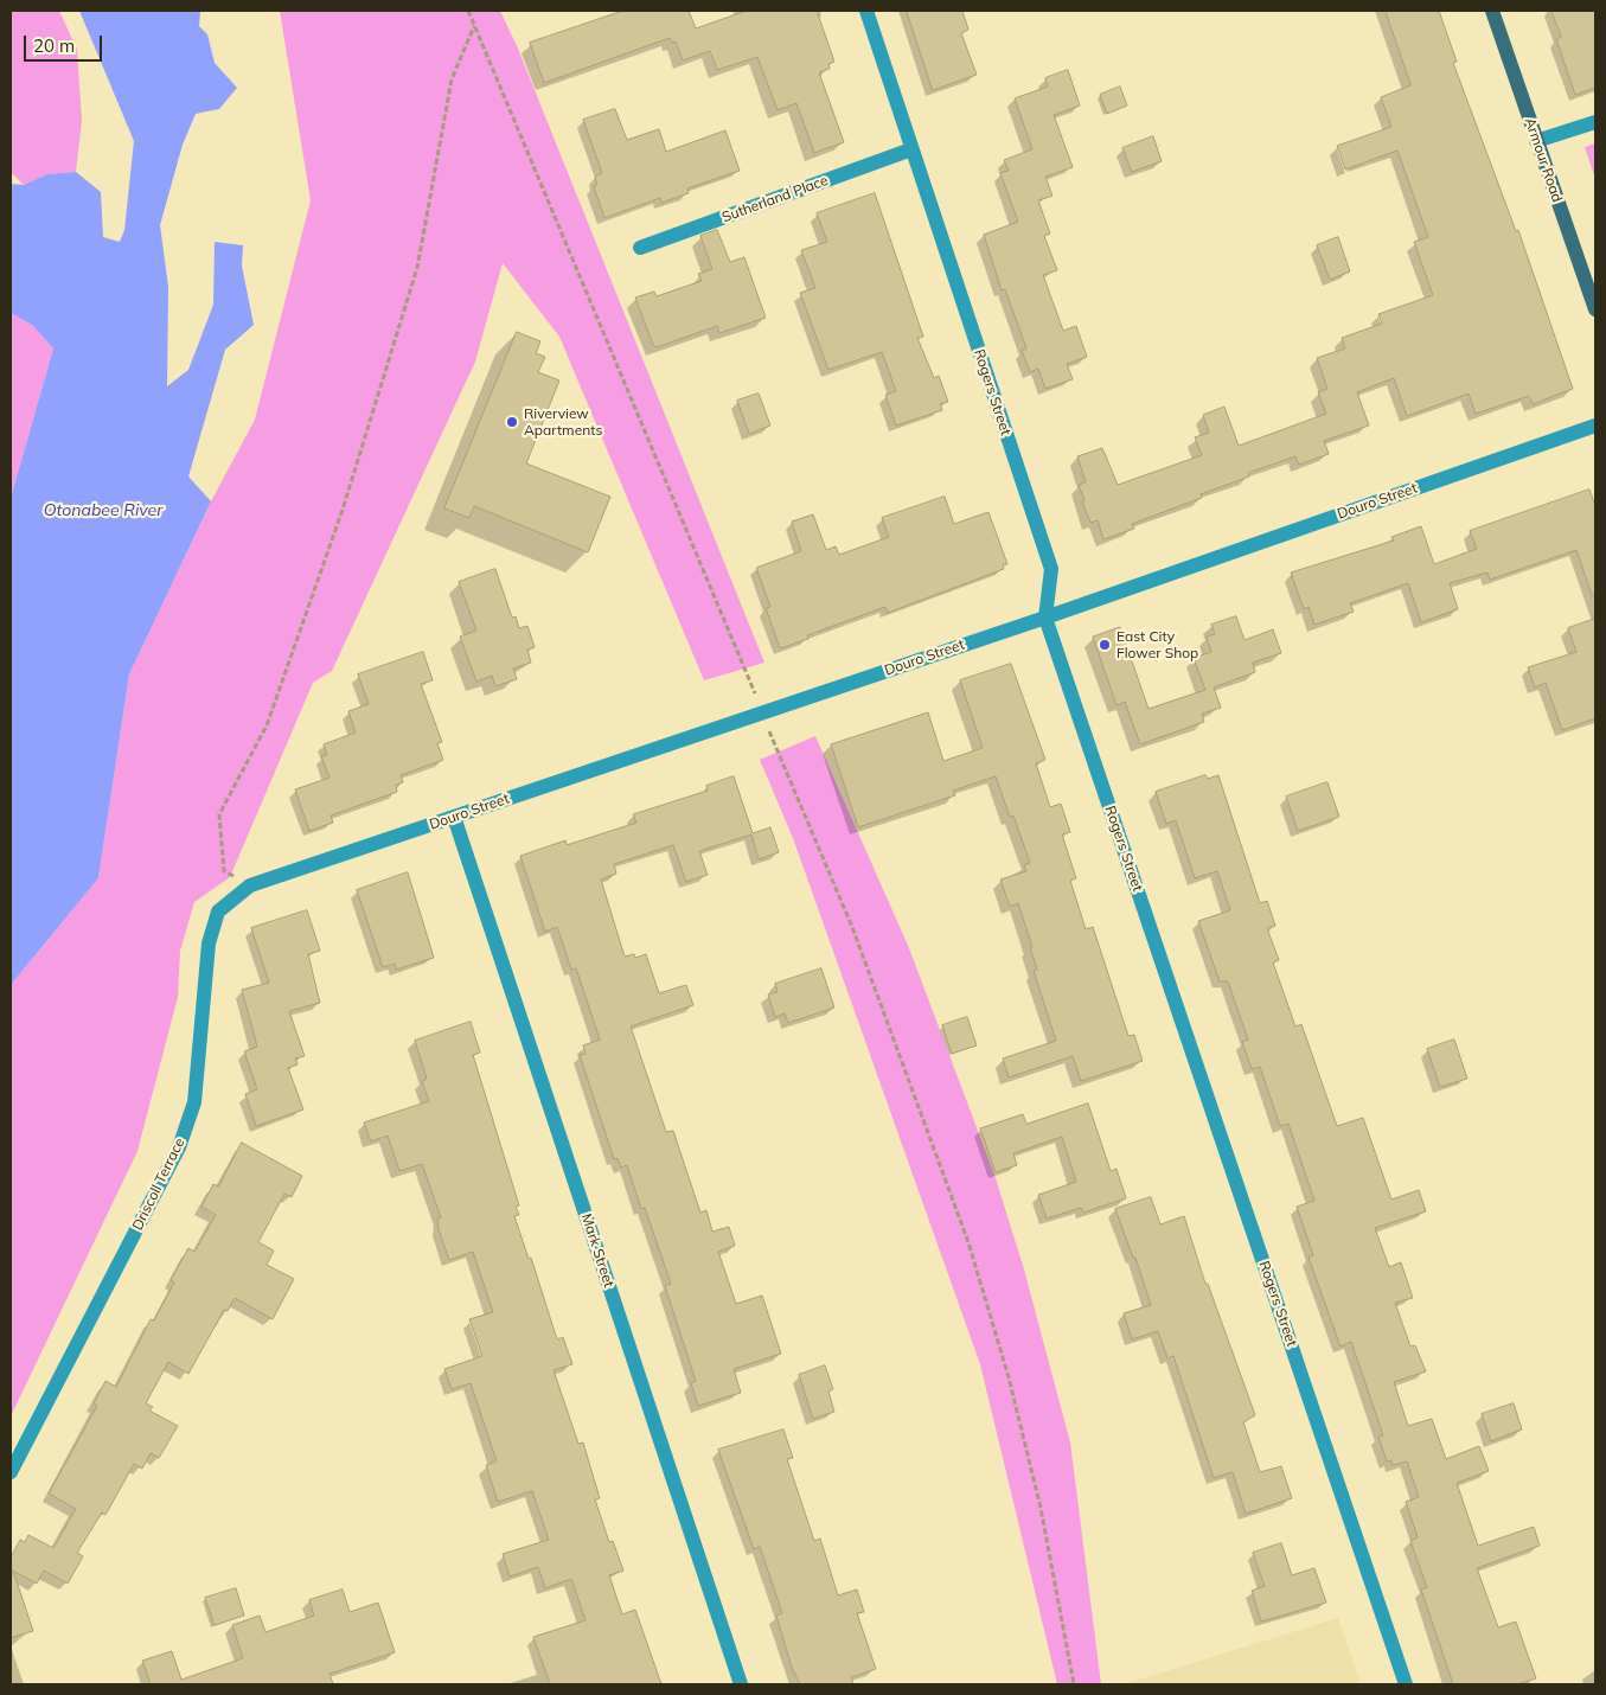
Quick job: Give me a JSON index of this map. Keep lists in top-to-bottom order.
{
  "streets": {
    "main road": ["Armour Road"],
    "street": [
      "Sutherland Place",
      "Rogers Street",
      "Douro Street",
      "Driscoll Terrace",
      "Mark Street"
    ]
  },
  "crossings": [
    ["Sutherland Place", "Rogers Street"],
    ["Rogers Street", "Douro Street"],
    ["Douro Street", "Driscoll Terrace"],
    ["Douro Street", "Mark Street"]
  ],
  "water": ["Otonabee River"],
  "places": ["Riverview Apartments", "East City Flower Shop"],
  "scale_bar": "20 m"
}
